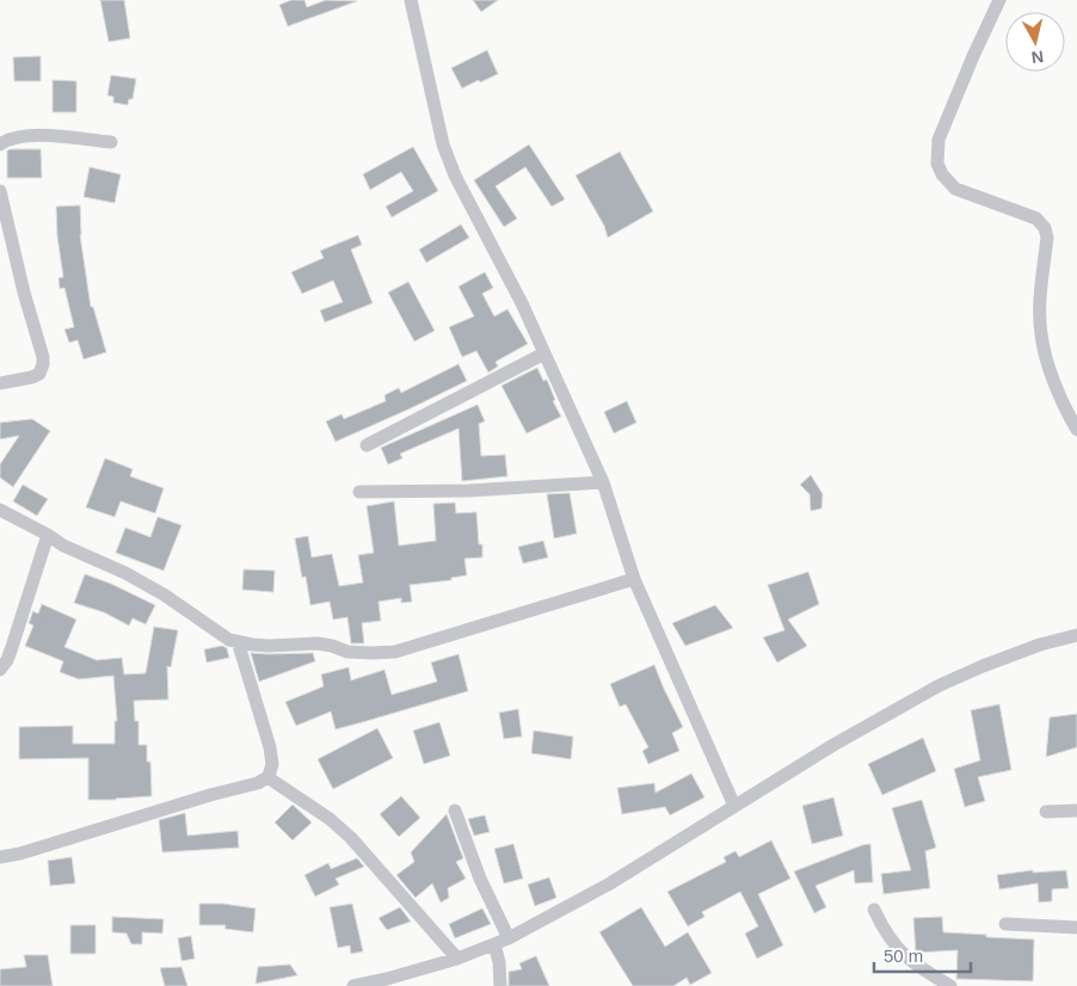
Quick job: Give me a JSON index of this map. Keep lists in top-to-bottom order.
{
  "scale_bar": "50 m",
  "north": "bottom"
}
